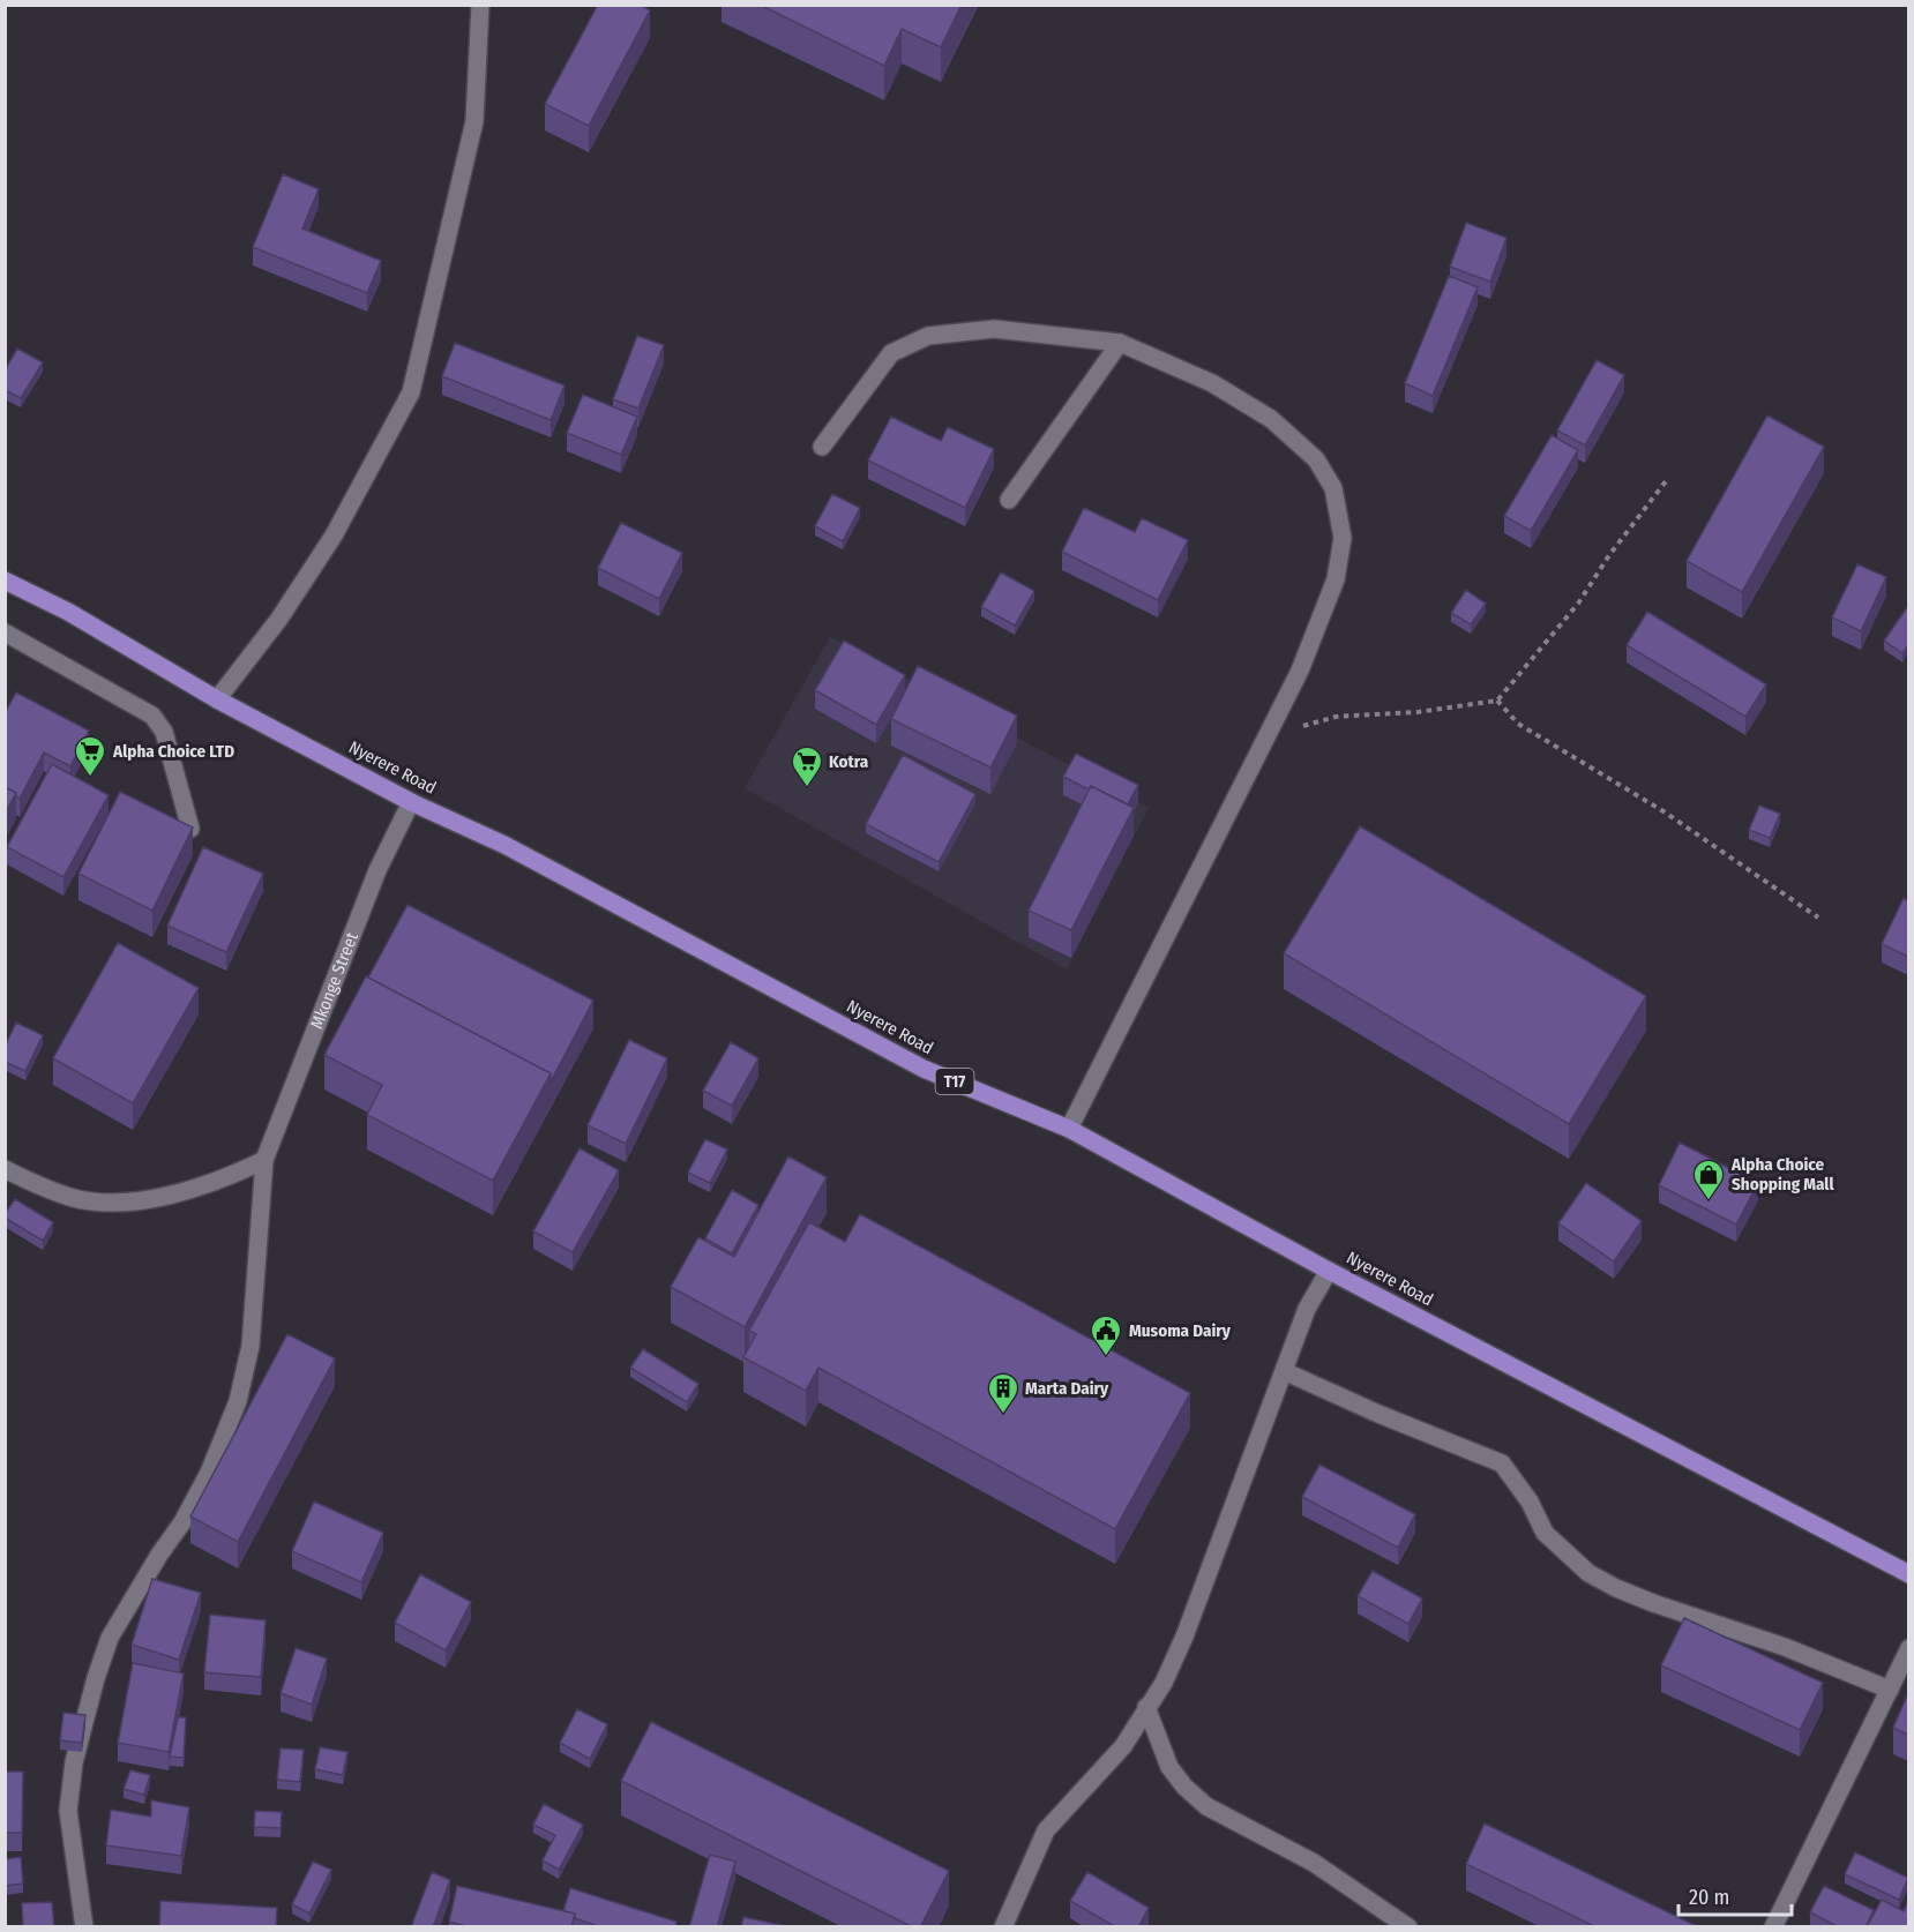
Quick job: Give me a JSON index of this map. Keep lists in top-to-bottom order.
{
  "streets": {
    "main road": ["Nyerere Road", "T17"],
    "street": ["Mkonge Street"]
  },
  "crossings": [
    ["Nyerere Road", "Mkonge Street"]
  ],
  "places": {
    "supermarket": ["Alpha Choice LTD", "Kotra"],
    "shop": ["Alpha Choice Shopping Mall"],
    "public building": ["Musoma Dairy"],
    "building": ["Marta Dairy"]
  },
  "scale_bar": "20 m"
}
